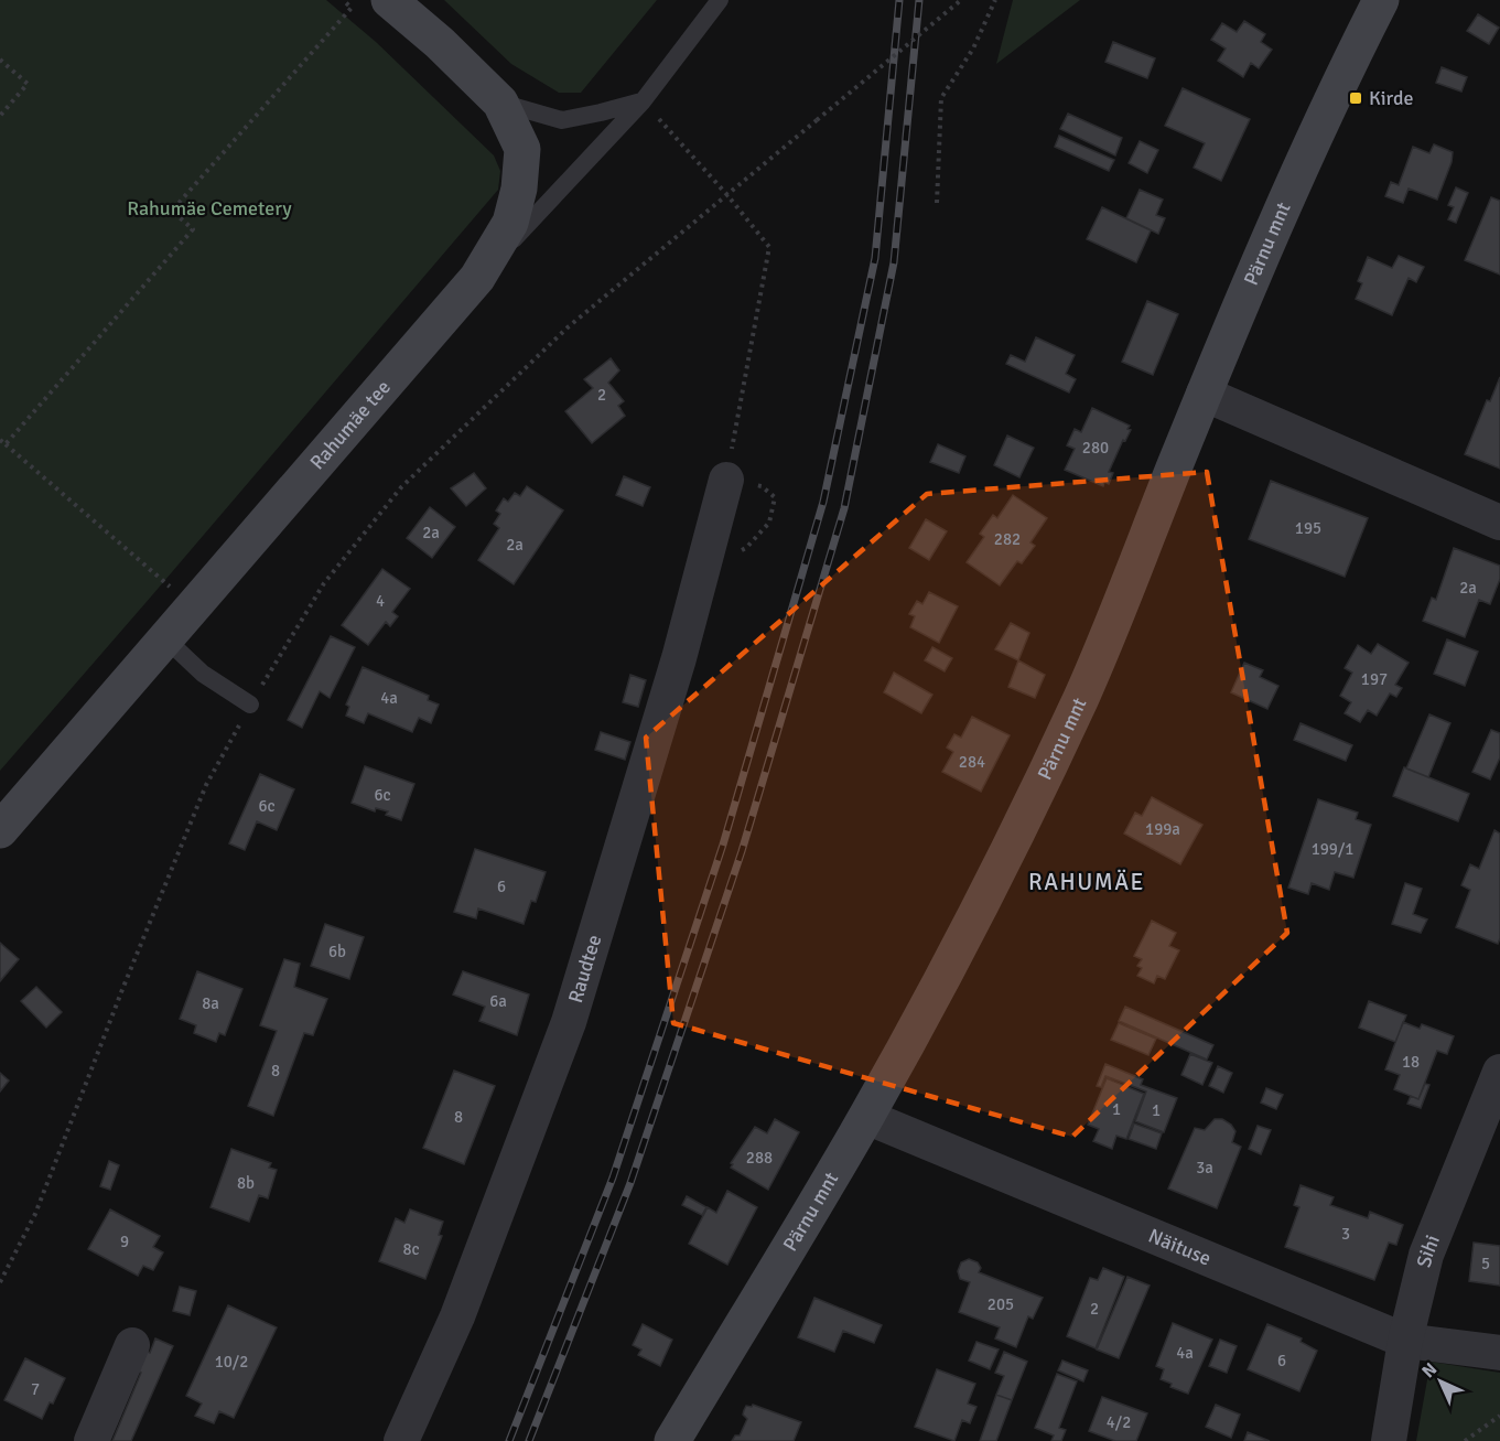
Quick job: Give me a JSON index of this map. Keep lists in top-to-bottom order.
{
  "streets": {
    "main road": ["Pärnu mnt", "Rahumäe tee"],
    "street": ["Raudtee", "Näituse", "Sihi"]
  },
  "crossings": [
    ["Pärnu mnt", "Näituse"],
    ["Näituse", "Sihi"]
  ],
  "districts": ["RAHUMÄE"],
  "parks": ["Rahumäe Cemetery"],
  "places": {
    "transit": ["Kirde"]
  },
  "house_numbers": [
    "2",
    "280",
    "195",
    "2a",
    "282",
    "2a",
    "2a",
    "4",
    "197",
    "4a",
    "284",
    "6c",
    "6c",
    "199a",
    "199/1",
    "6",
    "6b",
    "6a",
    "8a",
    "18",
    "8",
    "1",
    "1",
    "8",
    "288",
    "3a",
    "8b",
    "3",
    "9",
    "8c",
    "5",
    "205",
    "2",
    "4a",
    "6",
    "10/2",
    "7",
    "4/2"
  ],
  "north": "top left"
}
